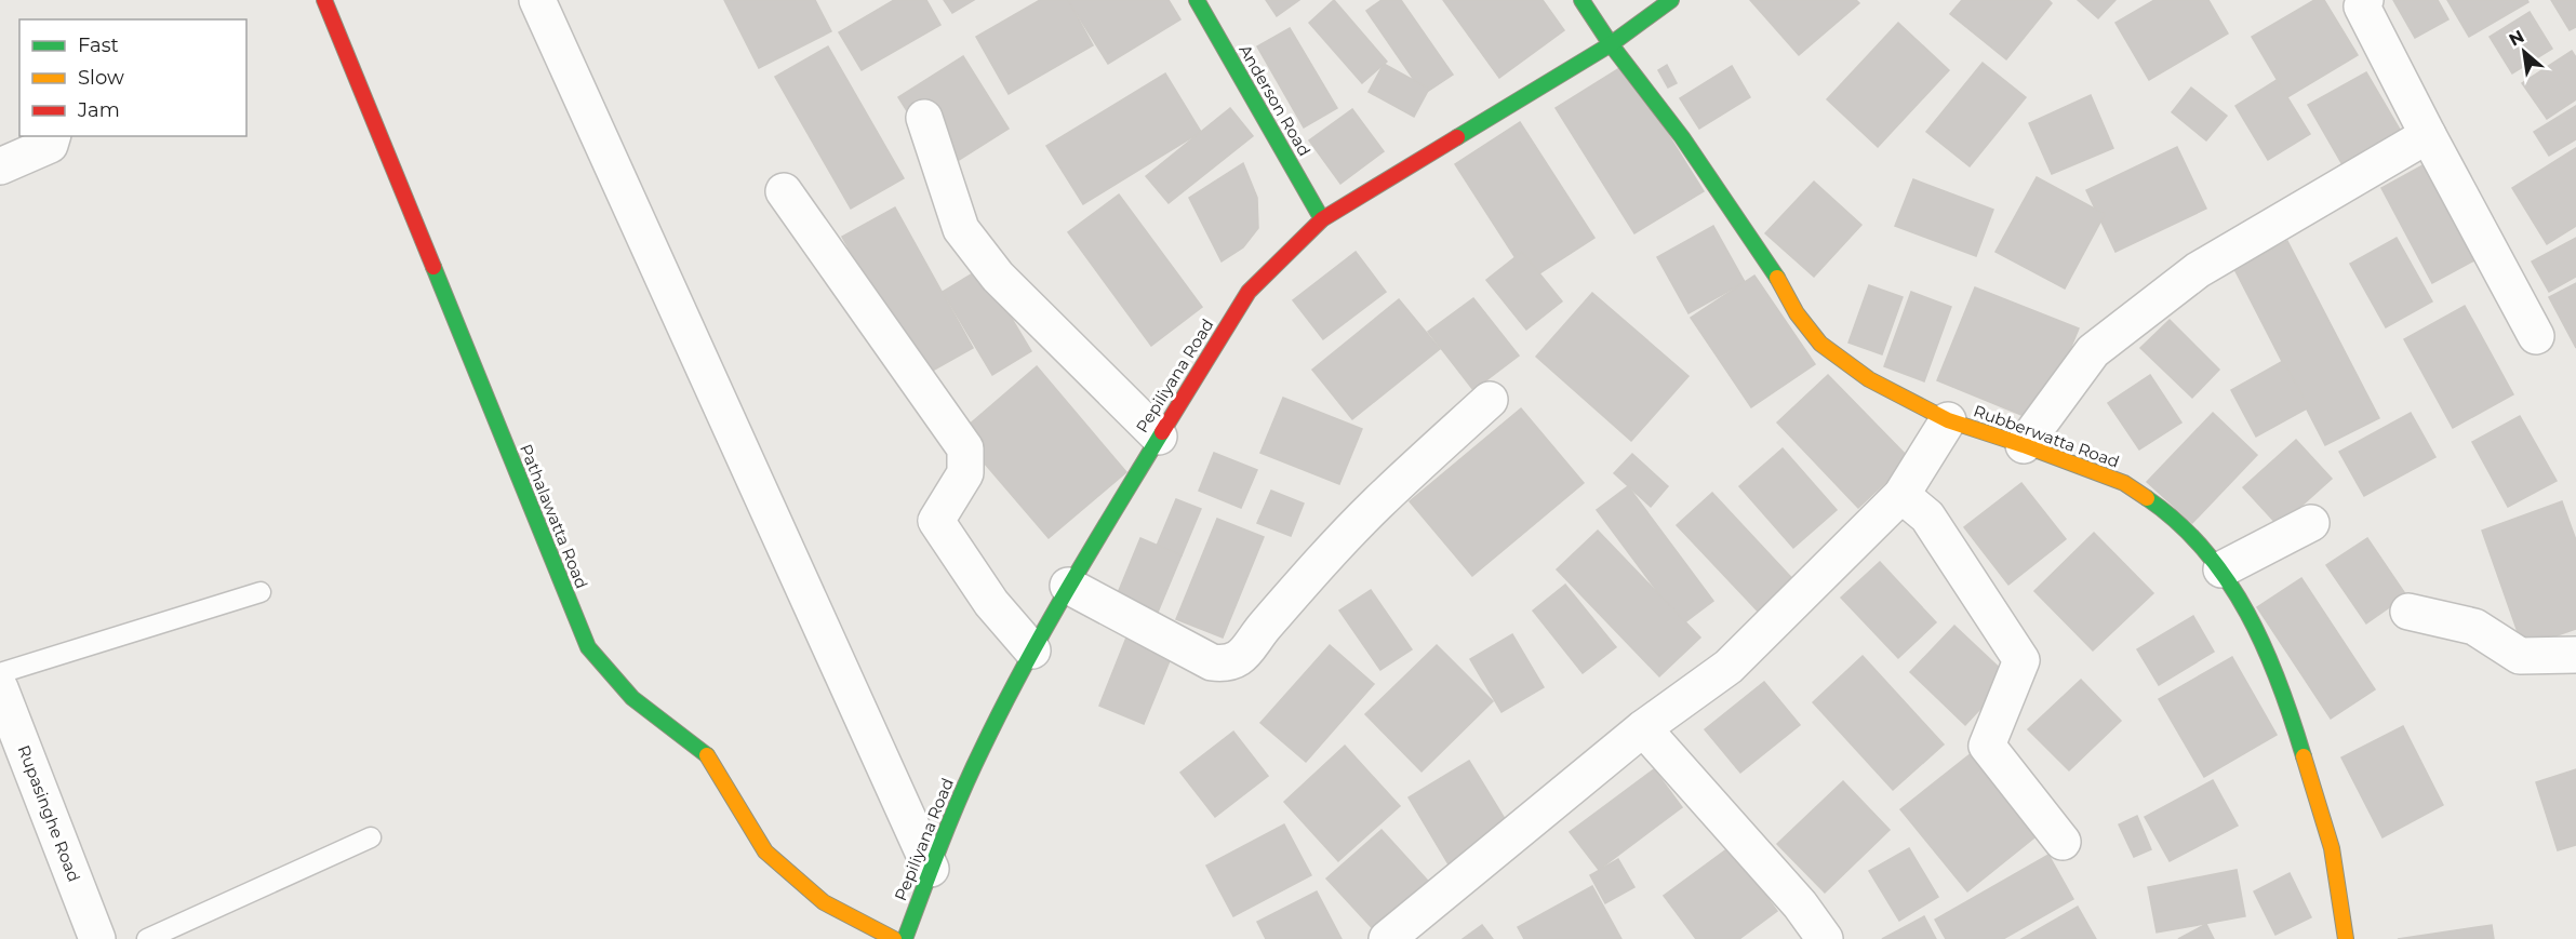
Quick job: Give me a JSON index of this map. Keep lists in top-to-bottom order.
{
  "streets": {
    "street": [
      "Anderson Road",
      "Pepiliyana Road",
      "Rubberwatta Road",
      "Pathalawatta Road",
      "Rupasinghe Road"
    ]
  },
  "crossings": [
    ["Anderson Road", "Pepiliyana Road"],
    ["Pepiliyana Road", "Rubberwatta Road"]
  ],
  "legend": ["Fast", "Slow", "Jam"],
  "north": "top left"
}
